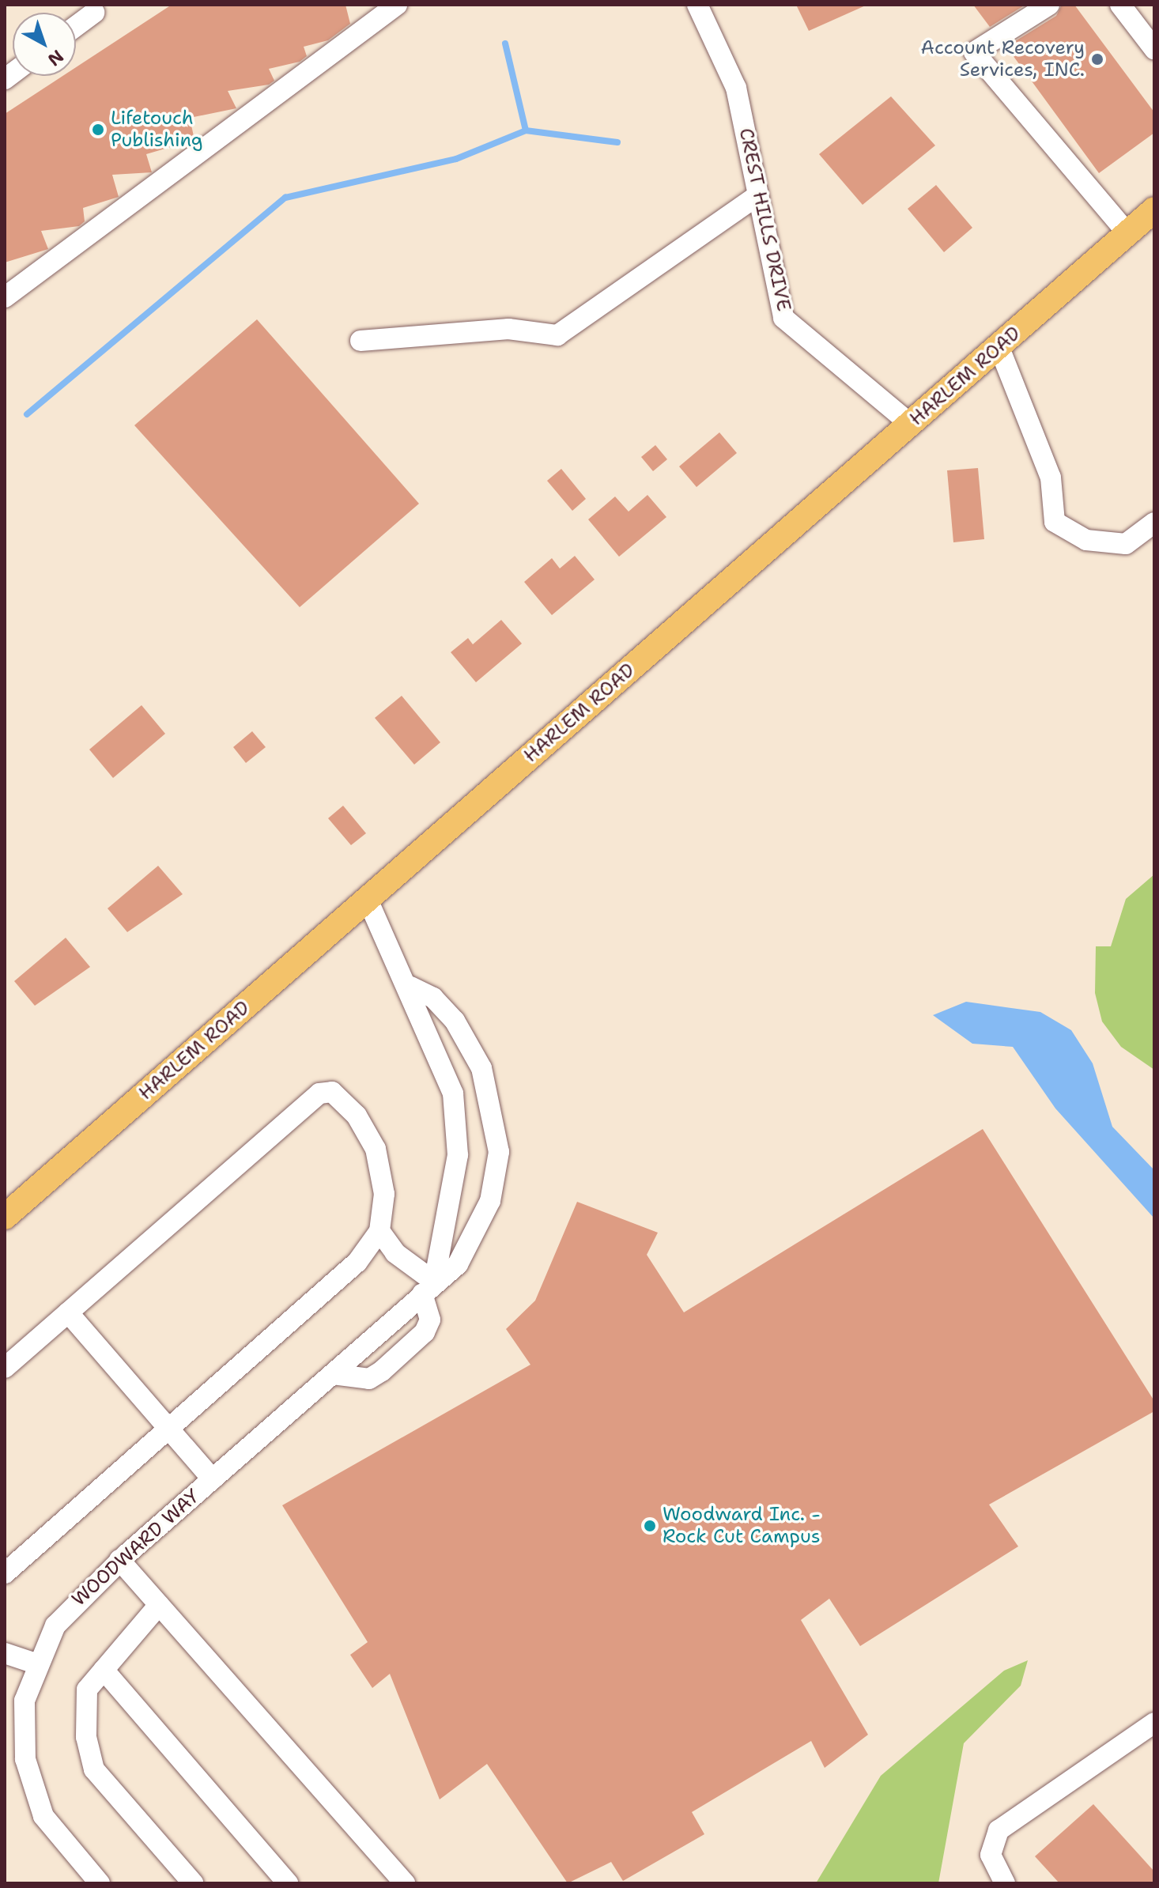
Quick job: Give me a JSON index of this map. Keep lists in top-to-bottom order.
{
  "streets": {
    "main road": ["HARLEM ROAD"],
    "street": ["CREST HILLS DRIVE", "WOODWARD WAY"]
  },
  "crossings": [
    ["CREST HILLS DRIVE", "HARLEM ROAD"]
  ],
  "places": ["Account Recovery Services, INC.", "Lifetouch Publishing", "Woodward Inc. - Rock Cut Campus"],
  "north": "bottom right"
}
